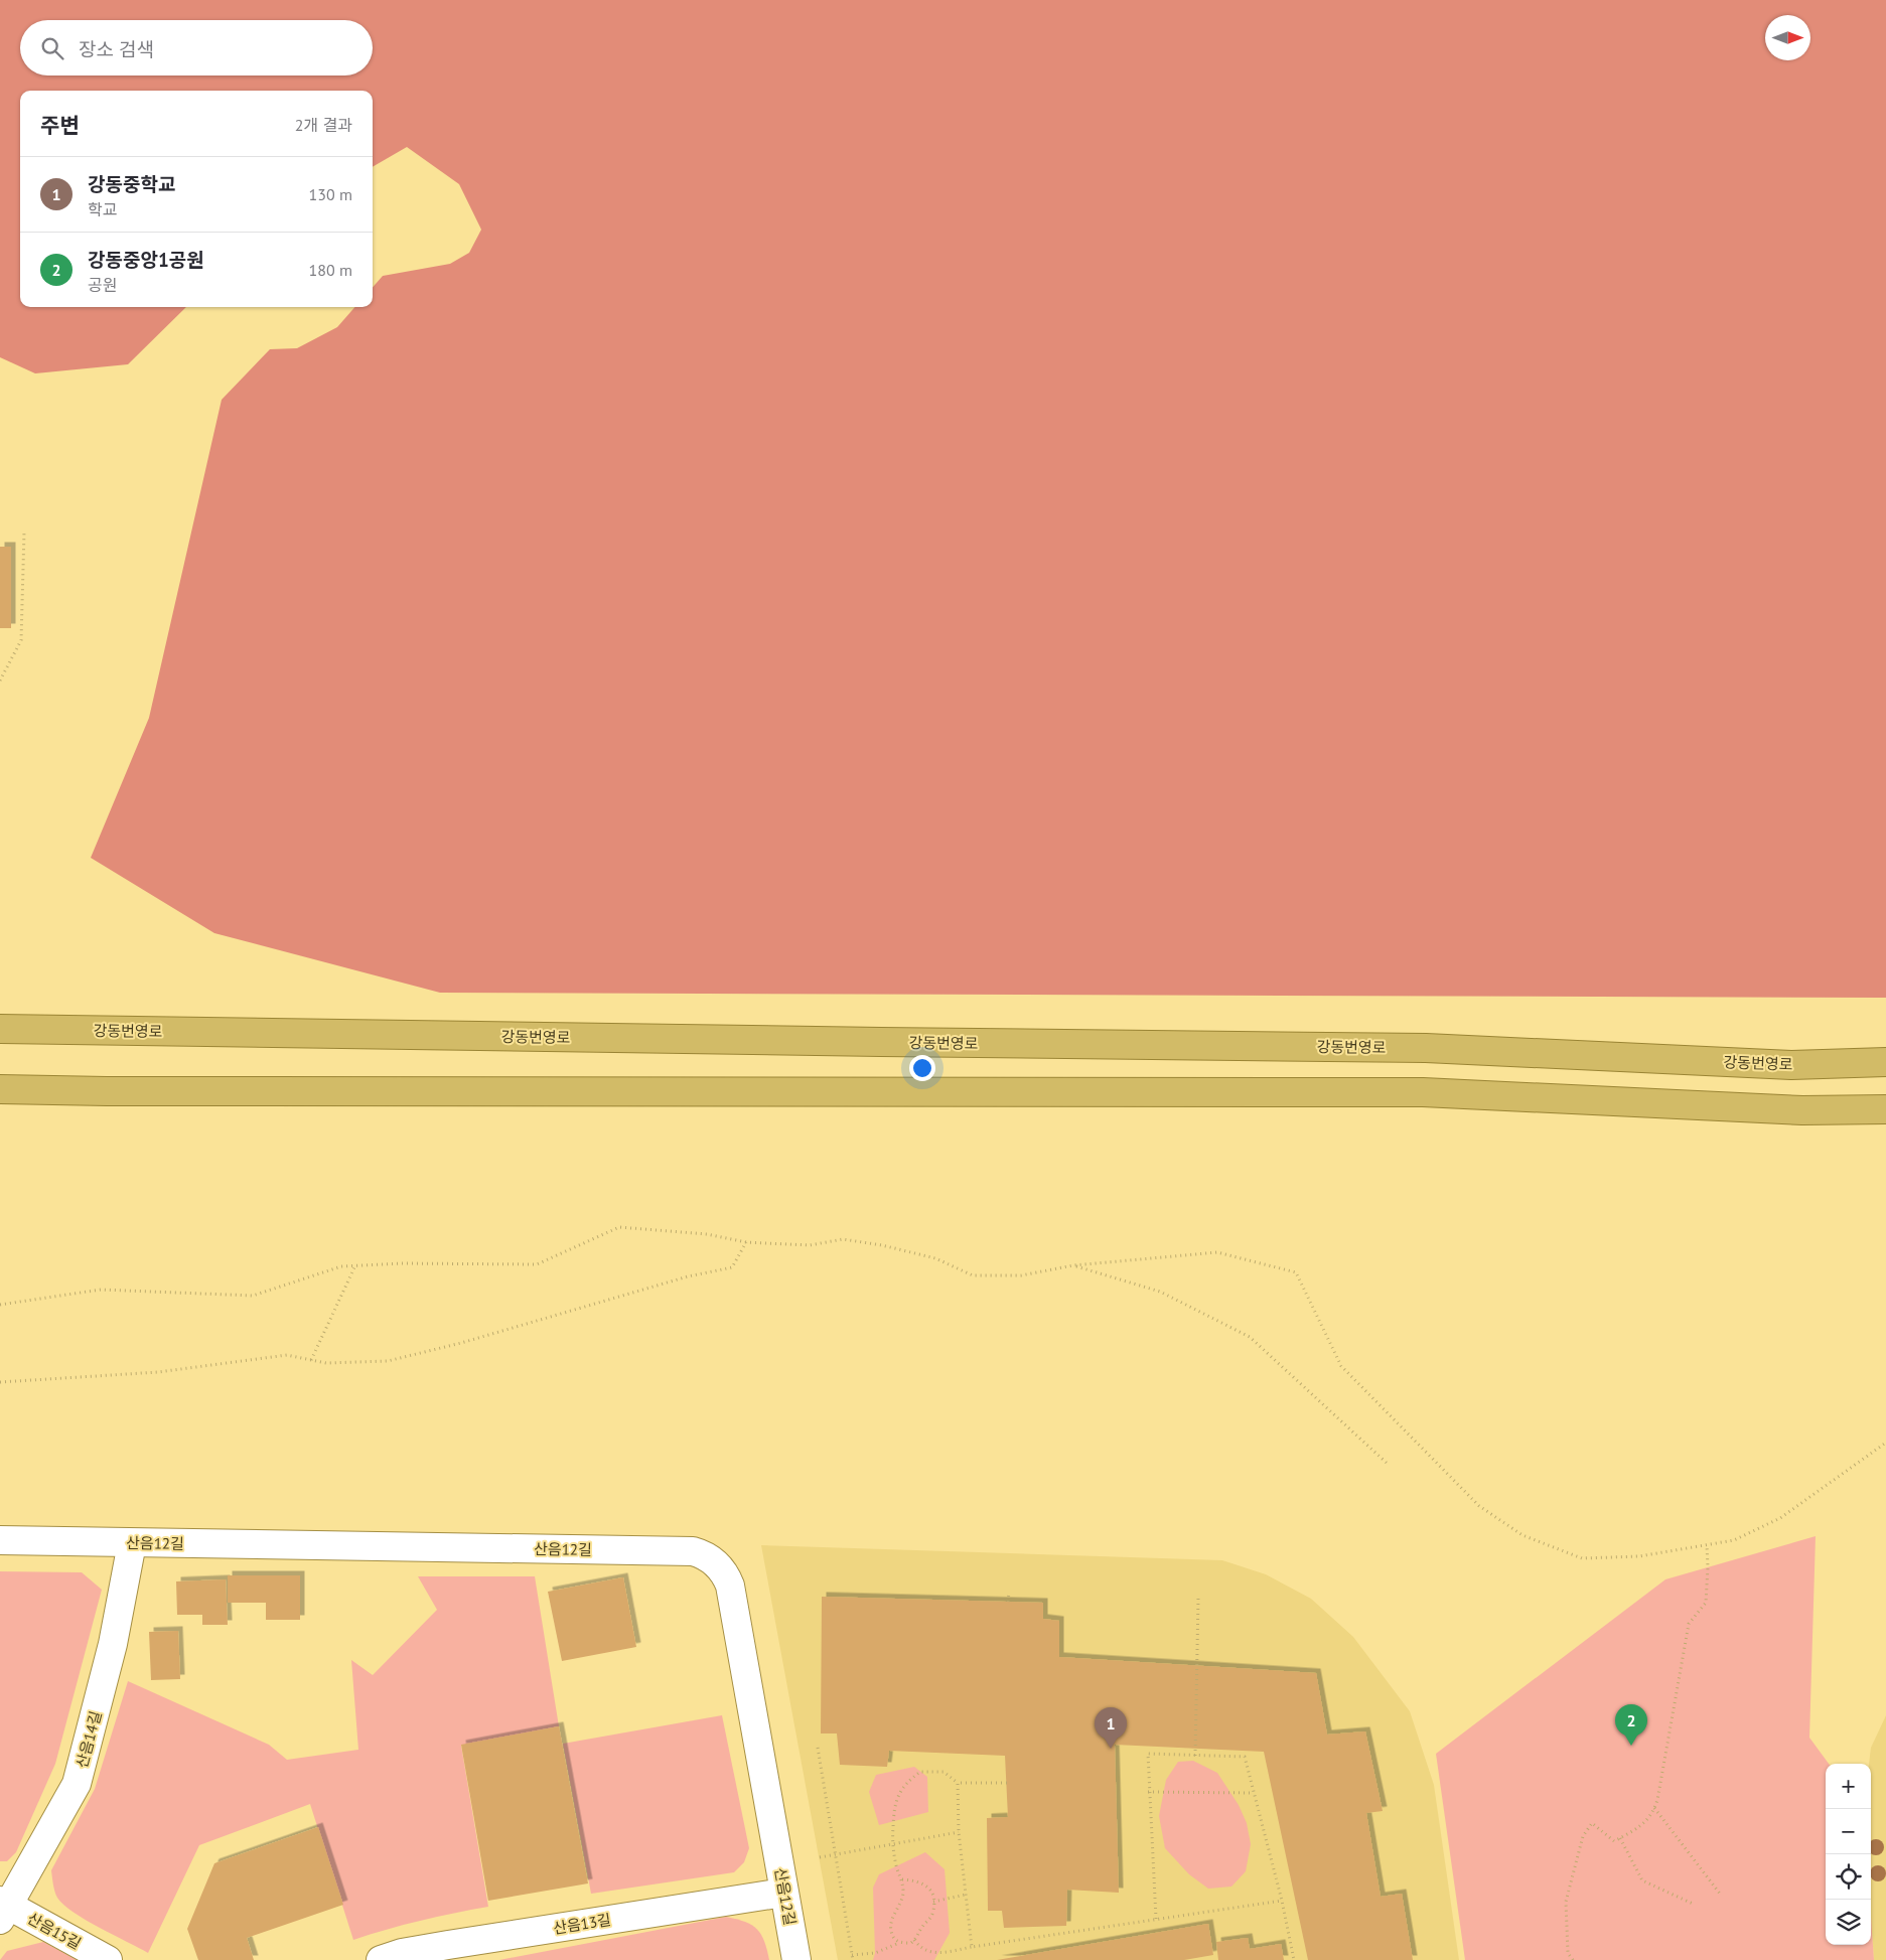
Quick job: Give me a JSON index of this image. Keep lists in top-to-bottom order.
{
  "streets": {
    "highway": ["강동번영로"],
    "street": [
      "산음12길",
      "산음14길",
      "산음13길",
      "산음15길"
    ]
  },
  "crossings": [
    ["산음12길", "산음14길"],
    ["산음12길", "산음13길"],
    ["산음14길", "산음15길"]
  ],
  "north": "right",
  "page": {
    "search": "장소 검색",
    "heading": ["주변", "2개 결과"],
    "list": [
      {
        "mark": "1",
        "name": "강동중학교",
        "note": "학교",
        "value": "130 m"
      },
      {
        "mark": "2",
        "name": "강동중앙1공원",
        "note": "공원",
        "value": "180 m"
      }
    ],
    "pins": ["2", "1"],
    "map_buttons": ["+", "−"]
  }
}
